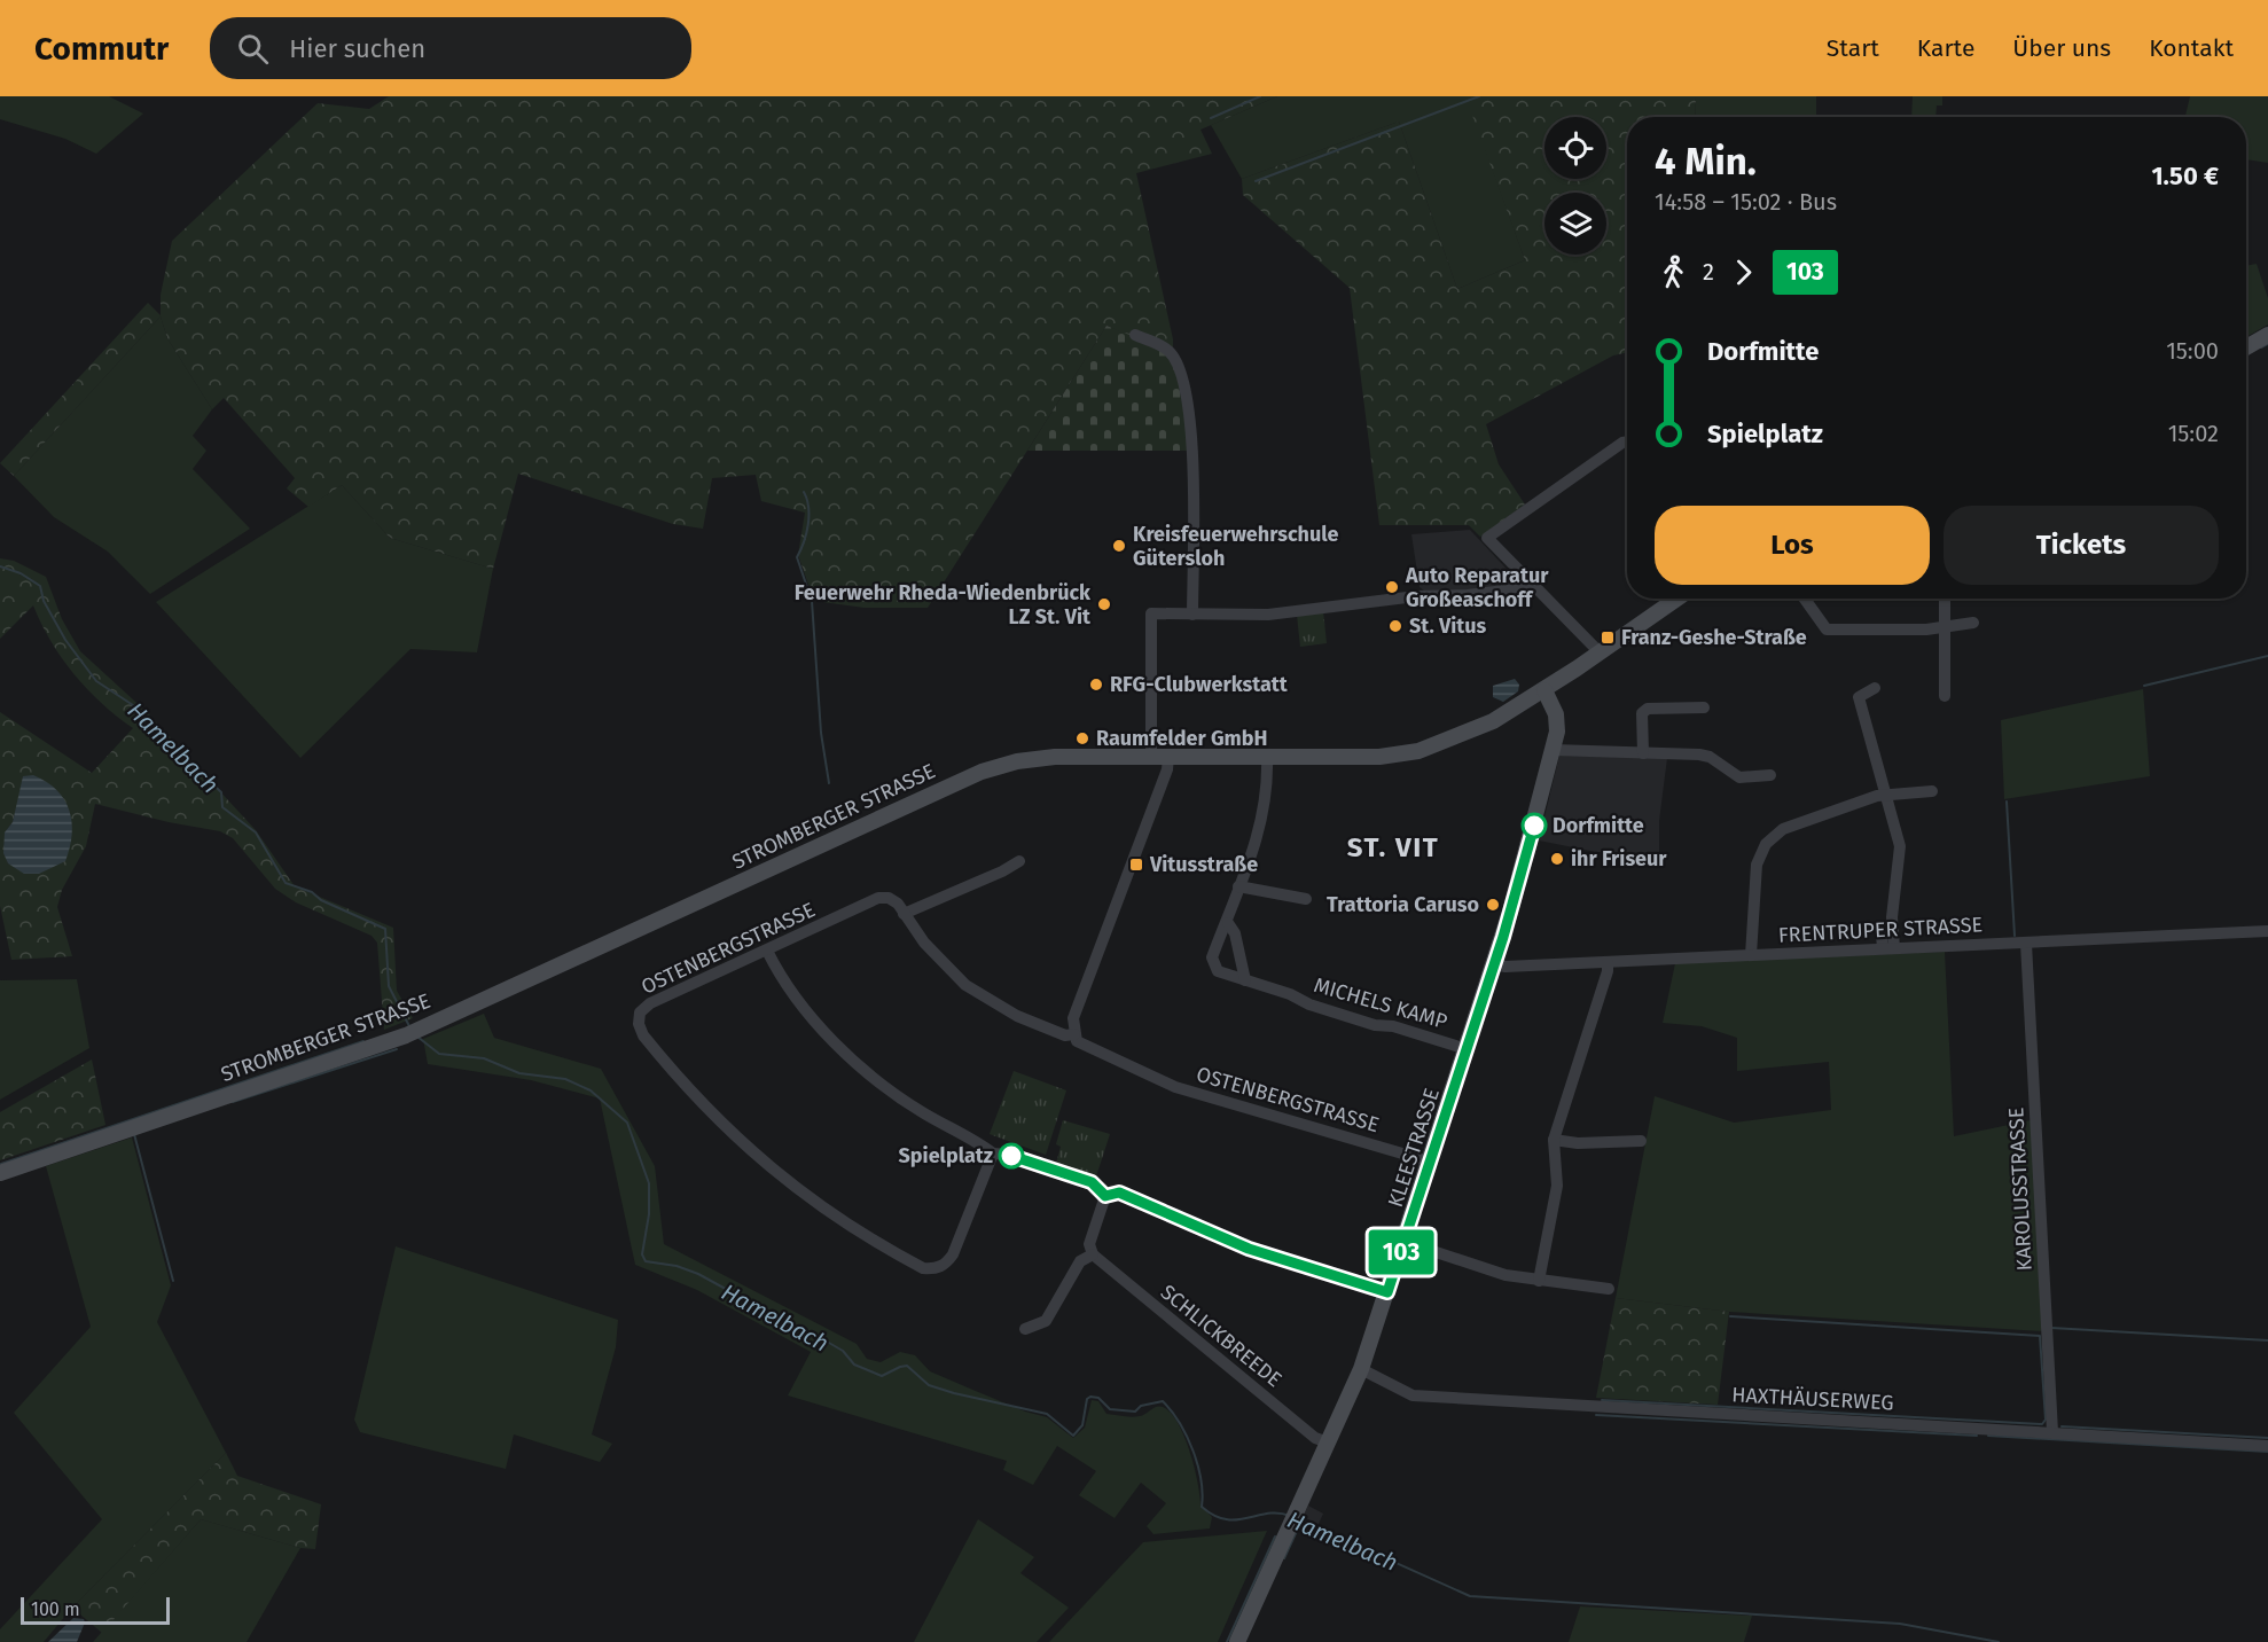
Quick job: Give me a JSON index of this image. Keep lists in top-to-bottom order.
{
  "streets": {
    "main road": ["STROMBERGER STRASSE", "KLEESTRASSE"],
    "street": [
      "FRENTRUPER STRASSE",
      "OSTENBERGSTRASSE",
      "MICHELS KAMP",
      "KAROLUSSTRASSE",
      "SCHLICKBREEDE",
      "HAXTHÄUSERWEG"
    ]
  },
  "crossings": [
    ["STROMBERGER STRASSE", "MICHELS KAMP"],
    ["STROMBERGER STRASSE", "KLEESTRASSE"],
    ["FRENTRUPER STRASSE", "KLEESTRASSE"],
    ["FRENTRUPER STRASSE", "KAROLUSSTRASSE"],
    ["OSTENBERGSTRASSE", "KLEESTRASSE"],
    ["MICHELS KAMP", "KLEESTRASSE"],
    ["KLEESTRASSE", "SCHLICKBREEDE"],
    ["KLEESTRASSE", "HAXTHÄUSERWEG"],
    ["KAROLUSSTRASSE", "HAXTHÄUSERWEG"]
  ],
  "districts": ["ST. VIT"],
  "water": ["Hamelbach"],
  "places": {
    "other": [
      "Kreisfeuerwehrschule Gütersloh",
      "Auto Reparatur Großeaschoff",
      "Feuerwehr Rheda-Wiedenbrück LZ St. Vit",
      "St. Vitus",
      "RFG-Clubwerkstatt",
      "Raumfelder GmbH",
      "Dorfmitte",
      "ihr Friseur",
      "Trattoria Caruso",
      "Spielplatz"
    ],
    "transit": ["Franz-Geshe-Straße", "Vitusstraße"]
  },
  "lines": ["bus line 103"],
  "scale_bar": "100 m",
  "page": {
    "header": "Commutr",
    "search": "Hier suchen",
    "nav": [
      "Start",
      "Karte",
      "Über uns",
      "Kontakt"
    ],
    "on_map": "103",
    "heading": ["4 Min.", "14:58 – 15:02 · Bus", "1.50 €"],
    "legs": ["2", "103"],
    "list": [
      {
        "name": "Dorfmitte",
        "value": "15:00"
      },
      {
        "name": "Spielplatz",
        "value": "15:02"
      }
    ],
    "buttons": ["Los", "Tickets"],
    "scale": "100 m"
  }
}
